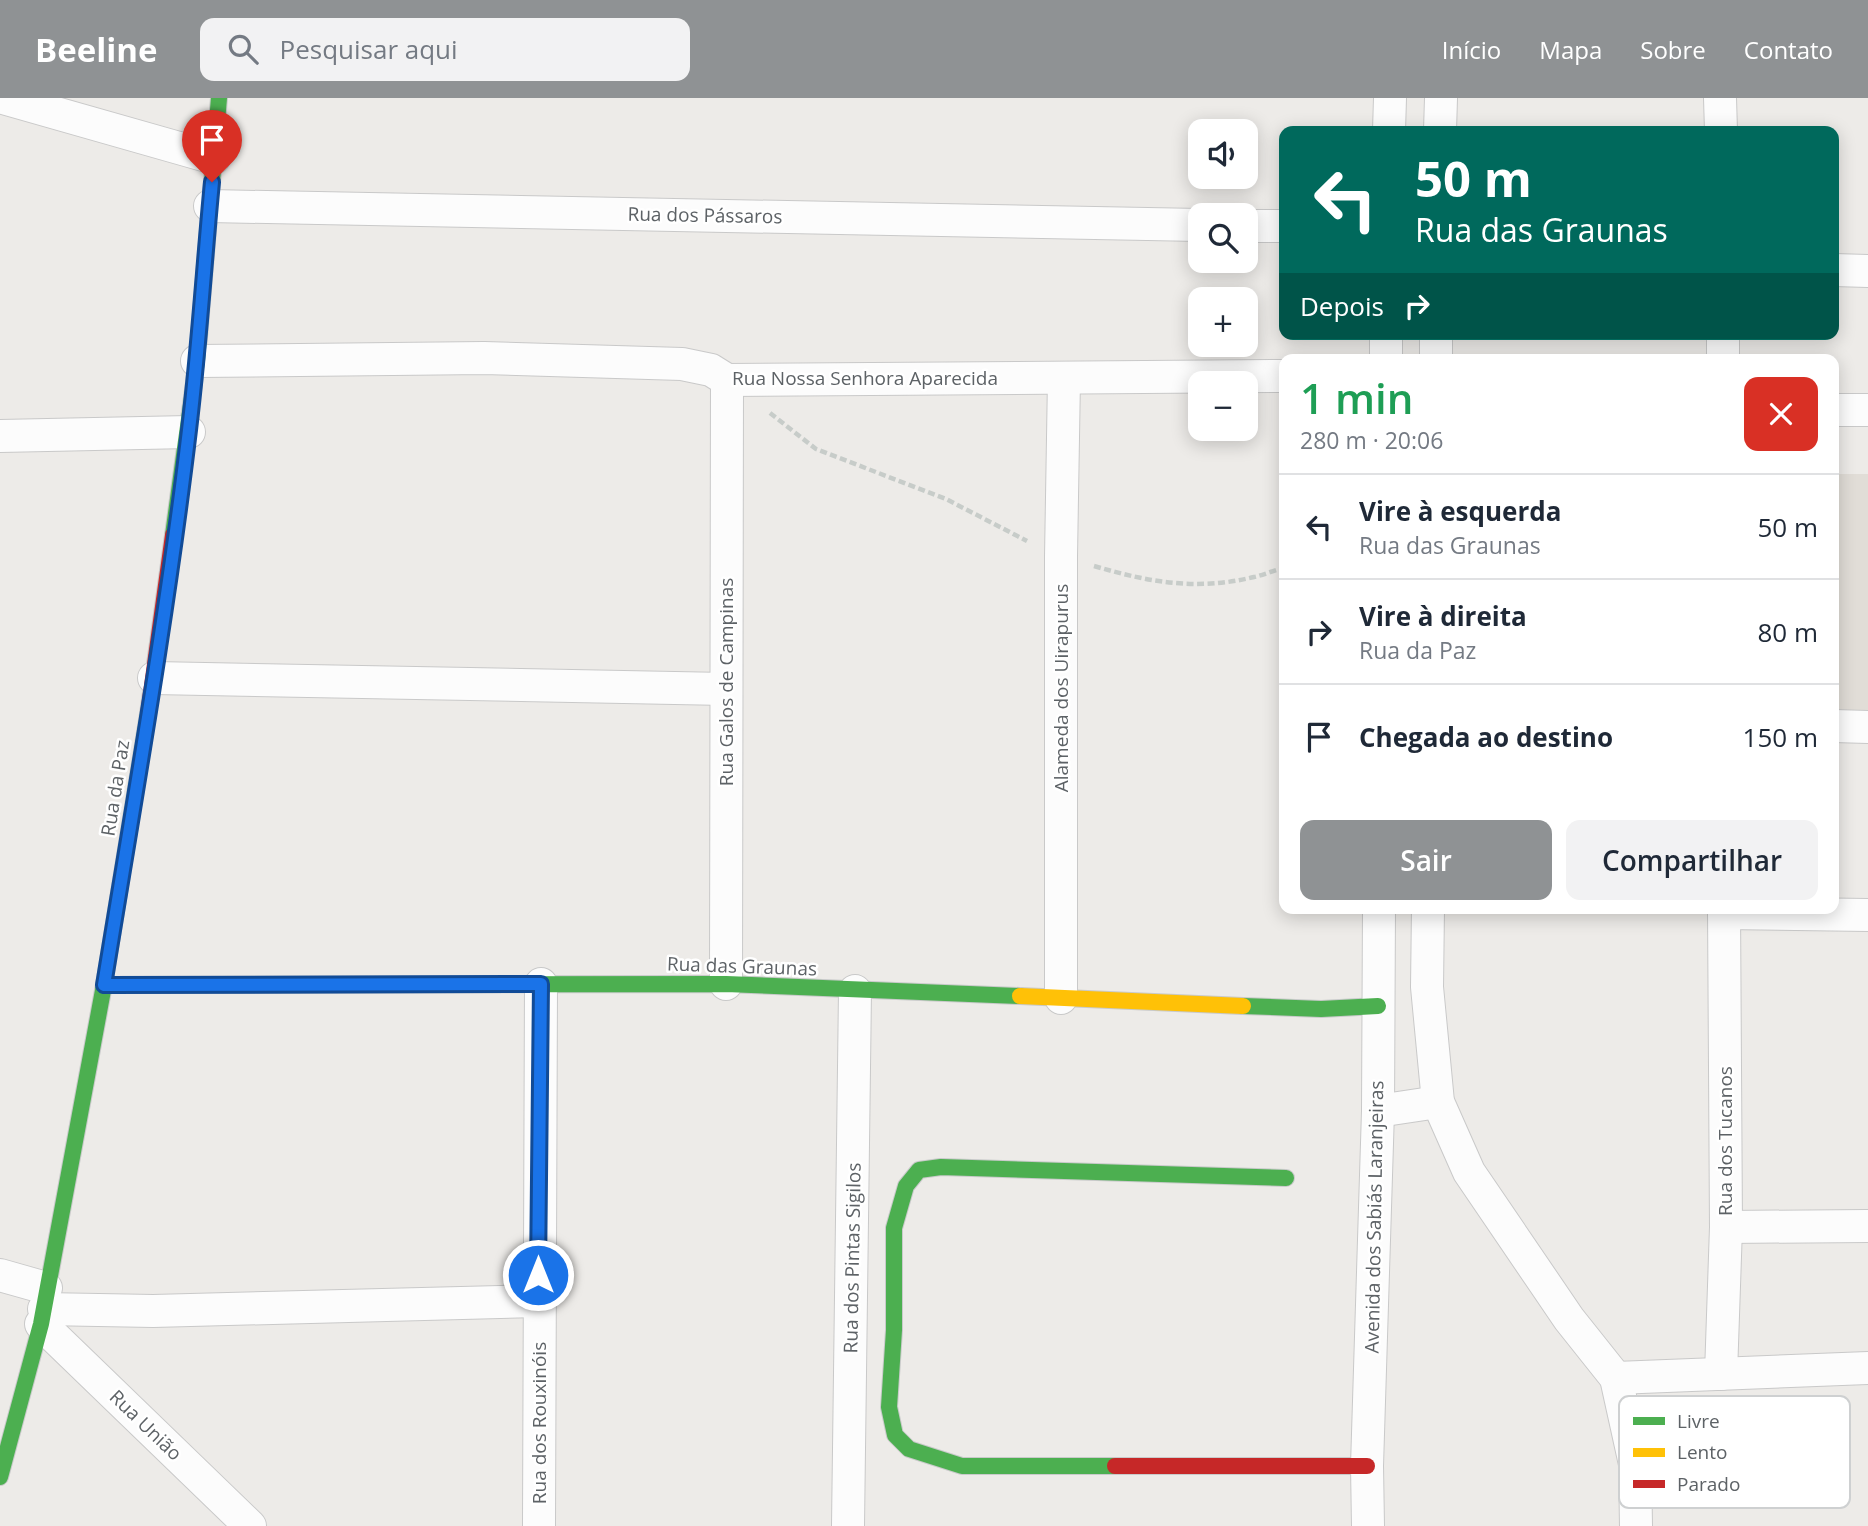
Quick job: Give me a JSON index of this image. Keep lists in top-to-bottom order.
{
  "streets": {
    "street": [
      "Rua dos Pássaros",
      "Rua Nossa Senhora Aparecida",
      "Rua Galos de Campinas",
      "Alameda dos Uirapurus",
      "Rua da Paz",
      "Rua das Graunas",
      "Rua dos Tucanos",
      "Avenida dos Sabiás Laranjeiras",
      "Rua dos Pintas Sigilos",
      "Rua dos Rouxinóis",
      "Rua União"
    ]
  },
  "crossings": [
    ["Rua dos Pássaros", "Rua da Paz"],
    ["Rua Nossa Senhora Aparecida", "Rua Galos de Campinas"],
    ["Rua Nossa Senhora Aparecida", "Alameda dos Uirapurus"],
    ["Rua Nossa Senhora Aparecida", "Rua da Paz"],
    ["Rua Galos de Campinas", "Rua das Graunas"],
    ["Alameda dos Uirapurus", "Rua das Graunas"],
    ["Rua da Paz", "Rua das Graunas"],
    ["Rua da Paz", "Rua União"],
    ["Rua das Graunas", "Avenida dos Sabiás Laranjeiras"],
    ["Rua das Graunas", "Rua dos Pintas Sigilos"],
    ["Rua das Graunas", "Rua dos Rouxinóis"]
  ],
  "legend": ["Livre", "Lento", "Parado"],
  "page": {
    "header": "Beeline",
    "search": "Pesquisar aqui",
    "nav": [
      "Início",
      "Mapa",
      "Sobre",
      "Contato"
    ],
    "map_buttons": ["+", "−"],
    "turn": ["50 m", "Rua das Graunas"],
    "then": "Depois",
    "heading": ["1 min", "280 m · 20:06"],
    "list": [
      {
        "name": "Vire à esquerda",
        "note": "Rua das Graunas",
        "value": "50 m"
      },
      {
        "name": "Vire à direita",
        "note": "Rua da Paz",
        "value": "80 m"
      },
      {
        "name": "Chegada ao destino",
        "value": "150 m"
      }
    ],
    "buttons": ["Sair", "Compartilhar"]
  }
}
